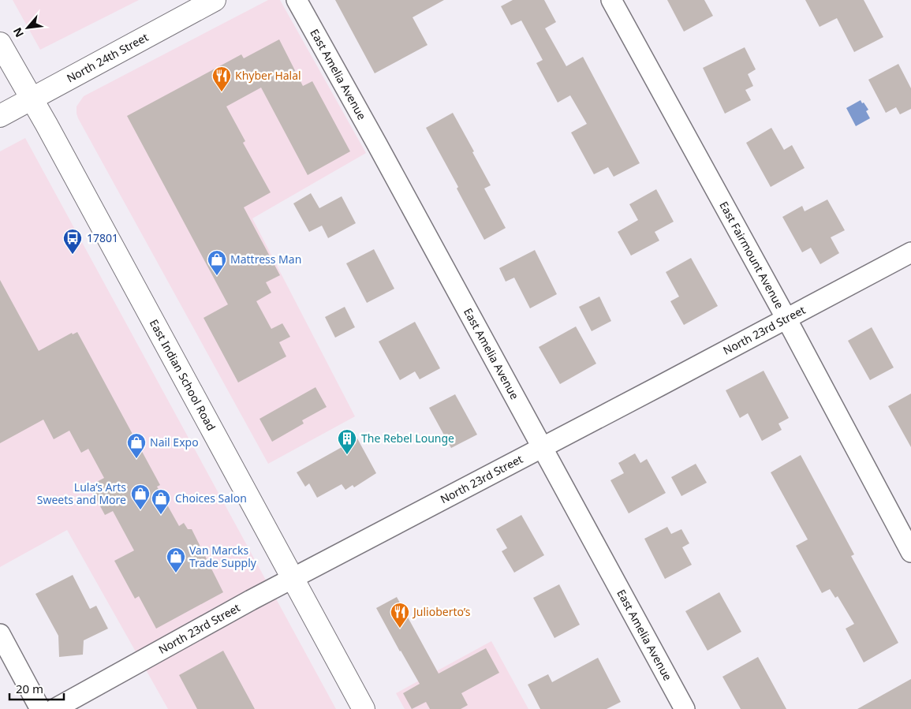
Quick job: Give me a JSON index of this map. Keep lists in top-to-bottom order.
{
  "streets": {
    "main road": ["North 24th Street", "East Indian School Road"],
    "street": ["East Amelia Avenue", "East Fairmount Avenue", "North 23rd Street"]
  },
  "crossings": [
    ["North 24th Street", "East Indian School Road"],
    ["East Amelia Avenue", "North 23rd Street"],
    ["East Fairmount Avenue", "North 23rd Street"],
    ["North 23rd Street", "East Indian School Road"]
  ],
  "places": {
    "restaurant": ["Khyber Halal", "Julioberto’s"],
    "bus stop": ["17801"],
    "shop": [
      "Mattress Man",
      "Nail Expo",
      "Lula’s Arts Sweets and More",
      "Choices Salon",
      "Van Marcks Trade Supply"
    ],
    "building": ["The Rebel Lounge"]
  },
  "scale_bar": "20 m",
  "north": "bottom left"
}
